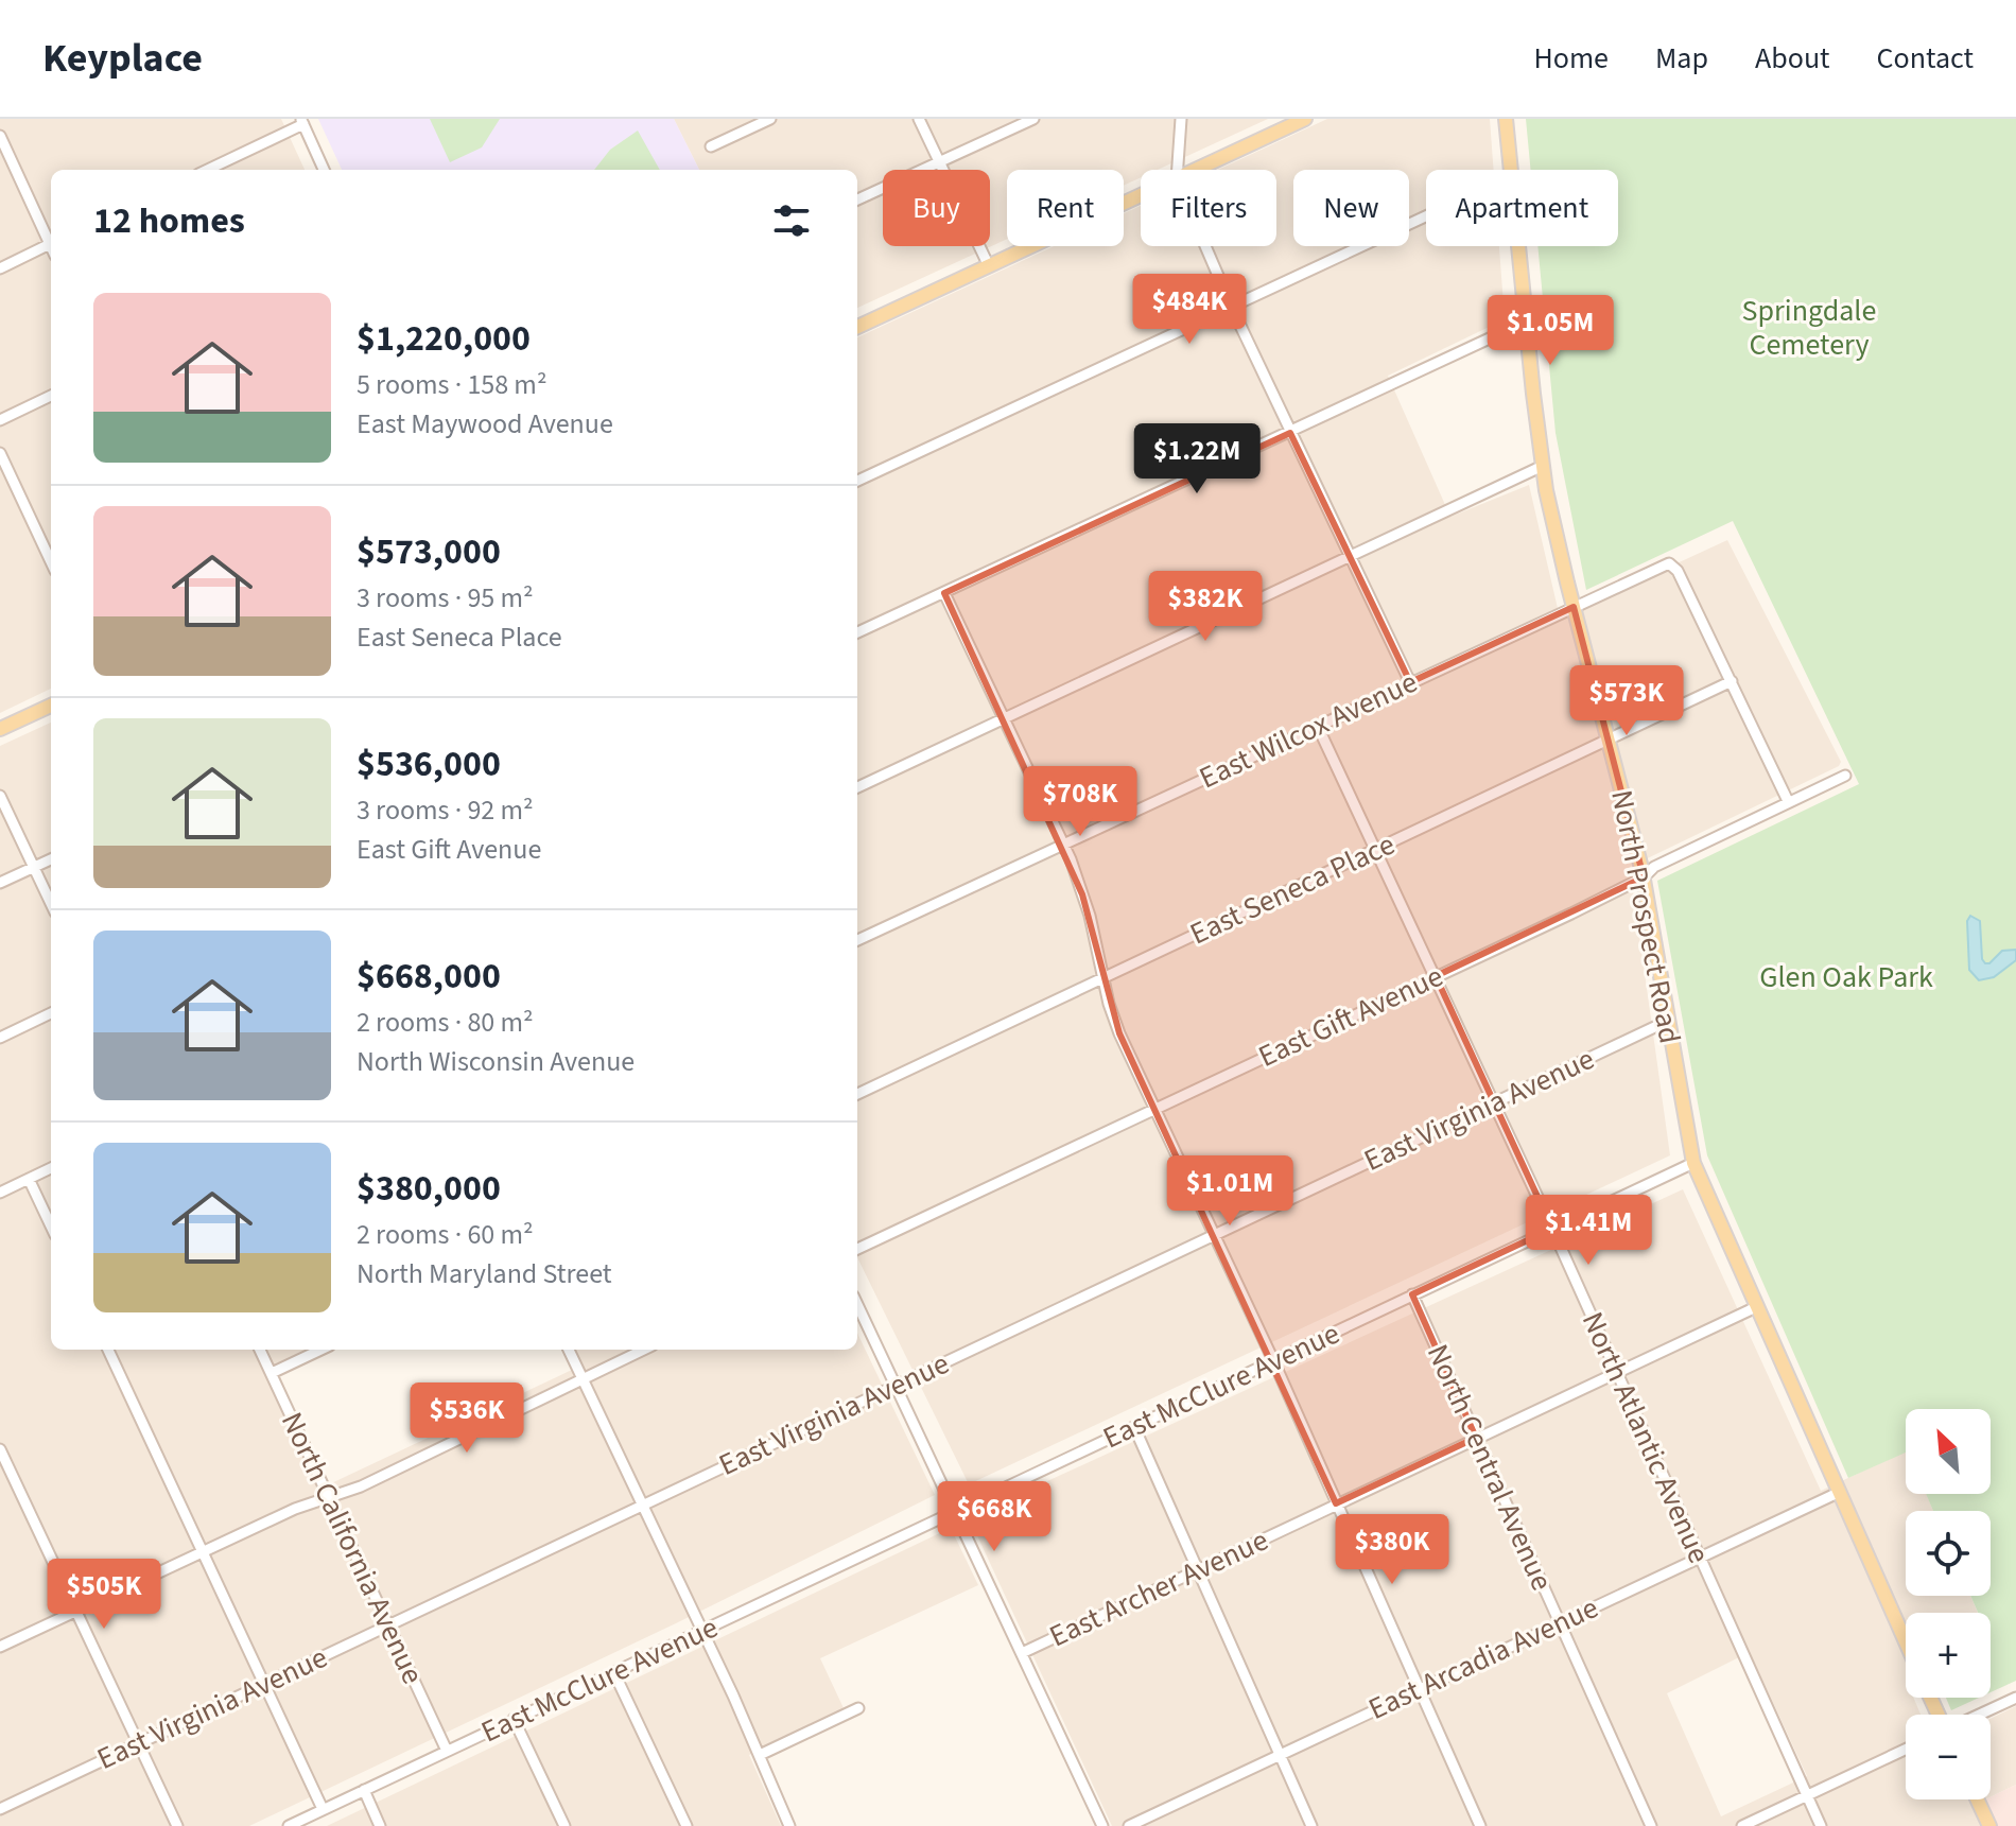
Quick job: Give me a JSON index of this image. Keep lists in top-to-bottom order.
{
  "streets": {
    "main road": ["North Prospect Road"],
    "street": [
      "East Wilcox Avenue",
      "East Seneca Place",
      "East Gift Avenue",
      "East Virginia Avenue",
      "East McClure Avenue",
      "North Atlantic Avenue",
      "North Central Avenue",
      "North California Avenue",
      "East Archer Avenue",
      "East Arcadia Avenue"
    ]
  },
  "crossings": [
    ["East Wilcox Avenue", "East Seneca Place"],
    ["East Wilcox Avenue", "North Prospect Road"],
    ["East Wilcox Avenue", "North Atlantic Avenue"],
    ["East Seneca Place", "North Prospect Road"],
    ["East Seneca Place", "North Atlantic Avenue"],
    ["North Prospect Road", "East Gift Avenue"],
    ["North Prospect Road", "East Virginia Avenue"],
    ["North Prospect Road", "East McClure Avenue"],
    ["North Prospect Road", "East Archer Avenue"],
    ["North Prospect Road", "East Arcadia Avenue"],
    ["East Gift Avenue", "North Atlantic Avenue"],
    ["East Virginia Avenue", "North Atlantic Avenue"],
    ["East Virginia Avenue", "North California Avenue"],
    ["East McClure Avenue", "North Atlantic Avenue"],
    ["East McClure Avenue", "North Central Avenue"],
    ["East McClure Avenue", "North California Avenue"],
    ["North Atlantic Avenue", "East Archer Avenue"],
    ["North Atlantic Avenue", "East Arcadia Avenue"],
    ["North Central Avenue", "East Archer Avenue"],
    ["North Central Avenue", "East Arcadia Avenue"]
  ],
  "parks": ["Springdale Cemetery", "Glen Oak Park"],
  "north": "top left",
  "page": {
    "header": "Keyplace",
    "nav": [
      "Home",
      "Map",
      "About",
      "Contact"
    ],
    "chip": [
      "Buy",
      "Rent",
      "Filters",
      "New",
      "Apartment"
    ],
    "heading": "12 homes",
    "list": [
      {
        "name": "$1,220,000",
        "note": "5 rooms · 158 m² · East Maywood Avenue"
      },
      {
        "name": "$573,000",
        "note": "3 rooms · 95 m² · East Seneca Place"
      },
      {
        "name": "$536,000",
        "note": "3 rooms · 92 m² · East Gift Avenue"
      },
      {
        "name": "$668,000",
        "note": "2 rooms · 80 m² · North Wisconsin Avenue"
      },
      {
        "name": "$380,000",
        "note": "2 rooms · 60 m² · North Maryland Street"
      }
    ],
    "price": [
      "$484K",
      "$1.05M",
      "$1.22M",
      "$382K",
      "$573K",
      "$708K",
      "$1.01M",
      "$1.41M",
      "$536K",
      "$668K",
      "$380K",
      "$505K"
    ],
    "map_buttons": ["+", "−"]
  }
}
